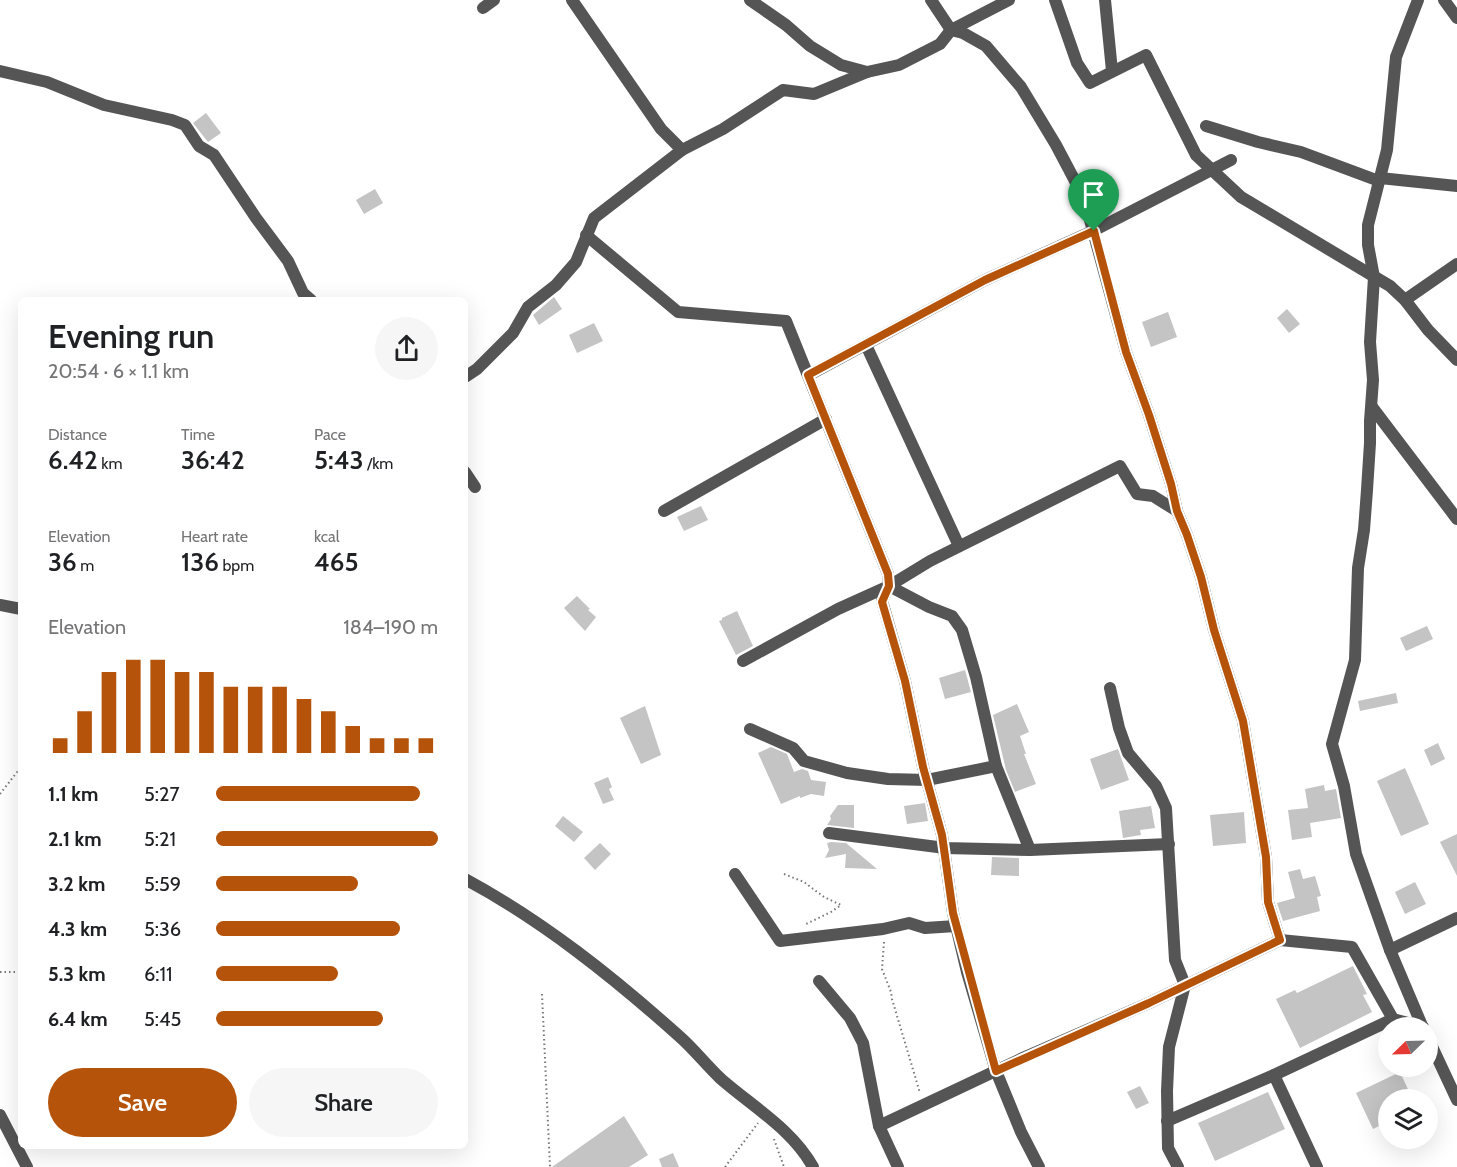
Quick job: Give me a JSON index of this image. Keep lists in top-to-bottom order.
{
  "north": "bottom left",
  "page": {
    "heading": ["Evening run", "20:54 · 6 × 1.1 km"],
    "stats": [
      ["Distance", "6.42 km"],
      ["Time", "36:42"],
      ["Pace", "5:43 /km"],
      ["Elevation", "36 m"],
      ["Heart rate", "136 bpm"],
      ["kcal", "465"]
    ],
    "chart": ["Elevation", "184–190 m"],
    "list": [
      {
        "name": "1.1 km",
        "note": "5:27"
      },
      {
        "name": "2.1 km",
        "note": "5:21"
      },
      {
        "name": "3.2 km",
        "note": "5:59"
      },
      {
        "name": "4.3 km",
        "note": "5:36"
      },
      {
        "name": "5.3 km",
        "note": "6:11"
      },
      {
        "name": "6.4 km",
        "note": "5:45"
      }
    ],
    "buttons": ["Save", "Share"]
  }
}
